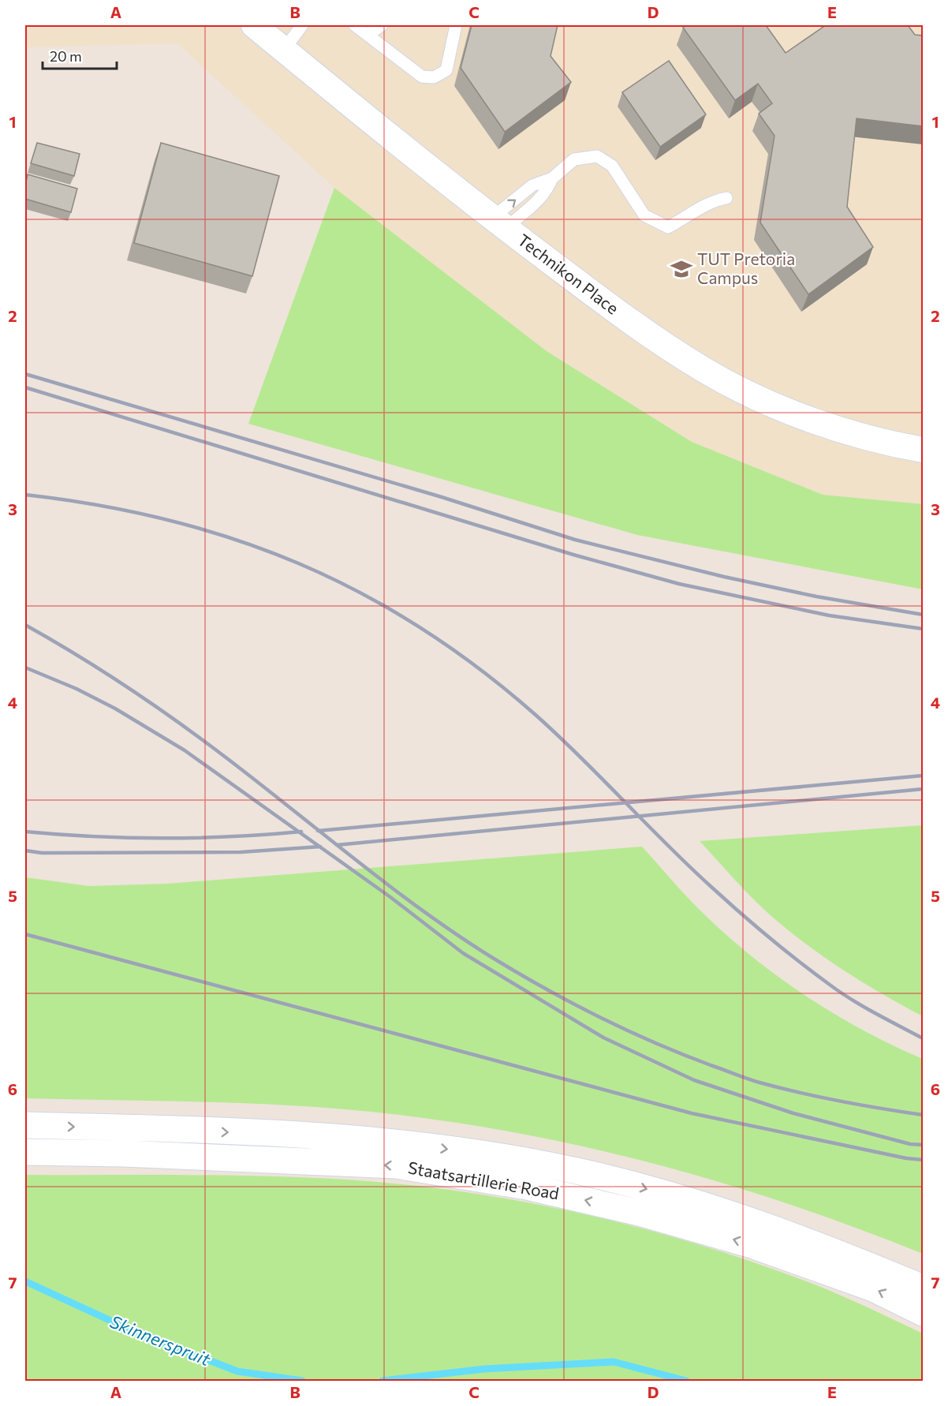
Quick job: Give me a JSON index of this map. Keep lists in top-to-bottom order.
{
  "streets": {
    "street": ["Technikon Place", "Staatsartillerie Road"]
  },
  "water": ["Skinnerspruit"],
  "places": {
    "school or university": ["TUT Pretoria Campus"]
  },
  "scale_bar": "20 m",
  "grid": {
    "columns": [
      "A",
      "B",
      "C",
      "D",
      "E"
    ],
    "rows": [
      "1",
      "2",
      "3",
      "4",
      "5",
      "6",
      "7"
    ]
  }
}
